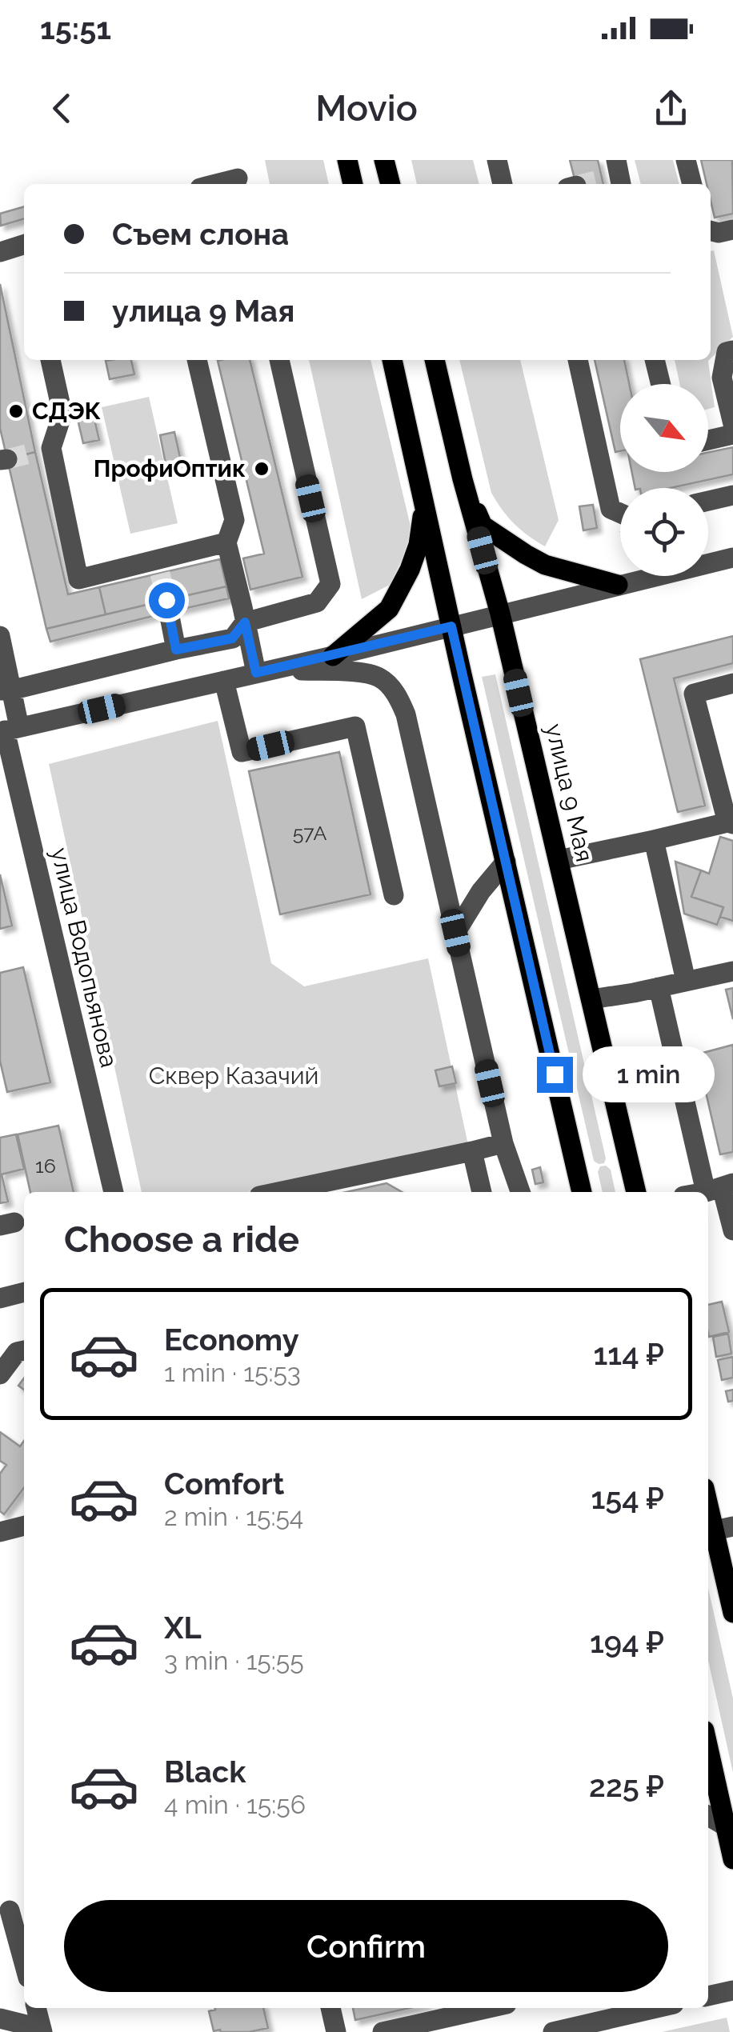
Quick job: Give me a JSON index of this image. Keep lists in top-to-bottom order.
{
  "streets": {
    "main road": ["улица 9 Мая"],
    "street": ["улица Водопьянова"]
  },
  "parks": ["Сквер Казачий"],
  "places": ["СДЭК", "ПрофиОптик"],
  "house_numbers": ["57А", "16"],
  "north": "bottom right",
  "page": {
    "status": "15:51",
    "header": "Movio",
    "banner": ["Съем слона", "улица 9 Мая"],
    "bubble": "1 min",
    "heading": "Choose a ride",
    "list": [
      {
        "name": "Economy",
        "note": "1 min · 15:53",
        "value": "114 ₽"
      },
      {
        "name": "Comfort",
        "note": "2 min · 15:54",
        "value": "154 ₽"
      },
      {
        "name": "XL",
        "note": "3 min · 15:55",
        "value": "194 ₽"
      },
      {
        "name": "Black",
        "note": "4 min · 15:56",
        "value": "225 ₽"
      }
    ],
    "buttons": "Confirm"
  }
}
